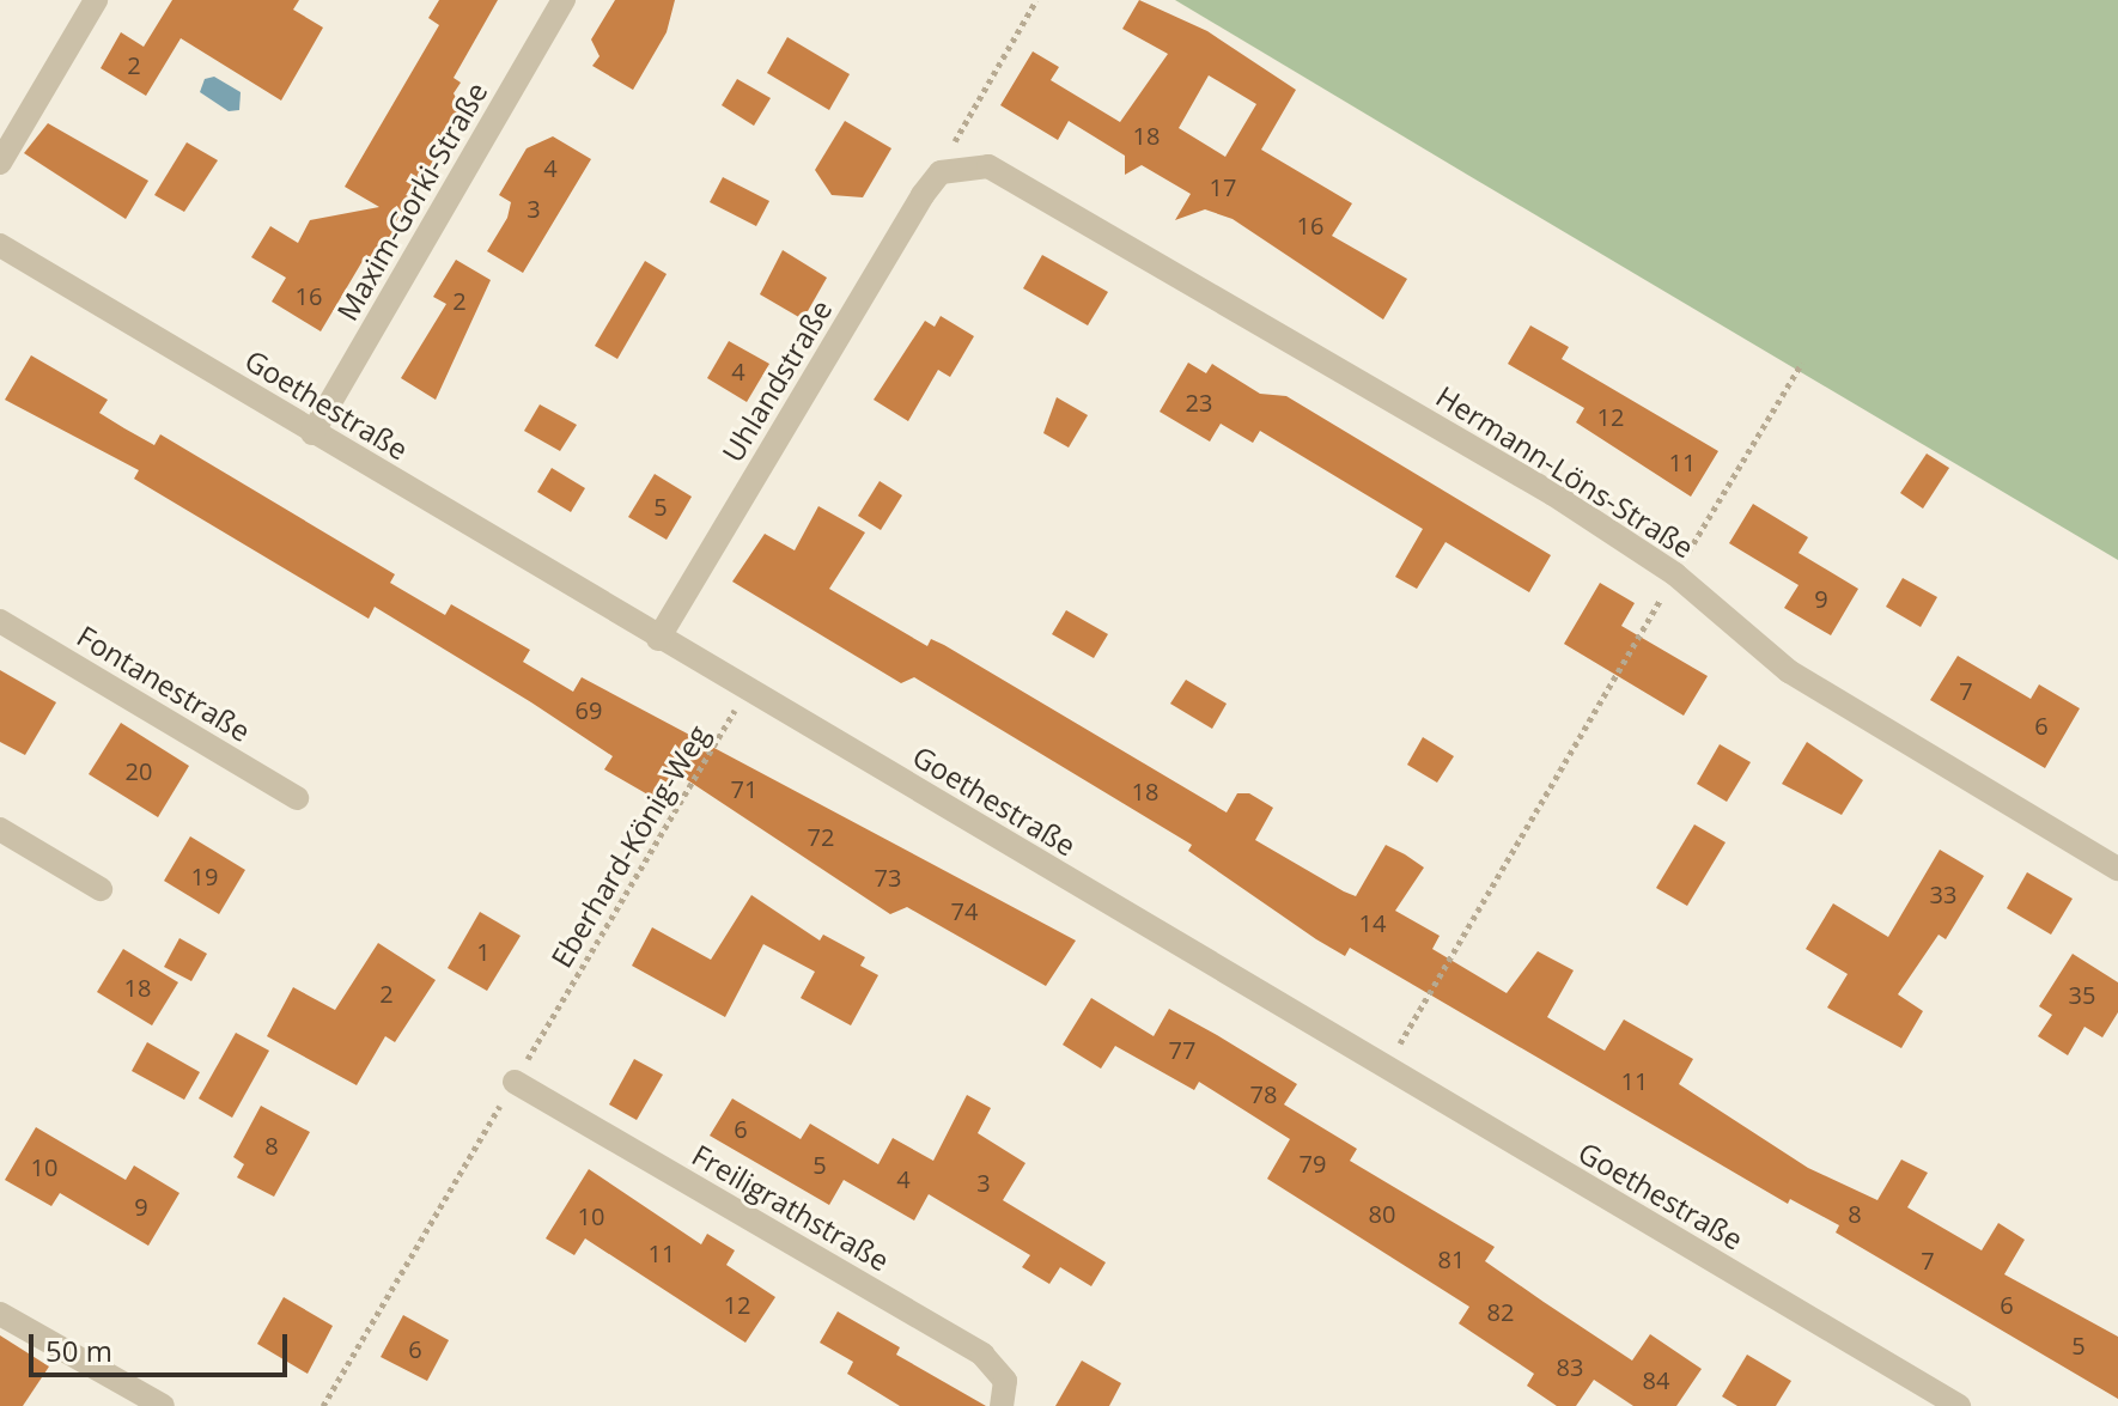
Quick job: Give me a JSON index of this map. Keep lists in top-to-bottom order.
{
  "streets": {
    "street": [
      "Maxim-Gorki-Straße",
      "Uhlandstraße",
      "Goethestraße",
      "Hermann-Löns-Straße",
      "Fontanestraße",
      "Freiligrathstraße"
    ],
    "path": ["Eberhard-König-Weg"]
  },
  "crossings": [
    ["Maxim-Gorki-Straße", "Goethestraße"],
    ["Uhlandstraße", "Goethestraße"],
    ["Uhlandstraße", "Hermann-Löns-Straße"],
    ["Goethestraße", "Eberhard-König-Weg"]
  ],
  "house_numbers": [
    "2",
    "18",
    "4",
    "17",
    "3",
    "16",
    "16",
    "2",
    "4",
    "23",
    "12",
    "11",
    "5",
    "9",
    "7",
    "69",
    "6",
    "20",
    "71",
    "18",
    "72",
    "19",
    "73",
    "33",
    "74",
    "14",
    "1",
    "18",
    "2",
    "35",
    "77",
    "11",
    "78",
    "6",
    "8",
    "79",
    "5",
    "10",
    "4",
    "3",
    "9",
    "80",
    "8",
    "10",
    "11",
    "81",
    "7",
    "12",
    "6",
    "82",
    "5",
    "6",
    "83",
    "84"
  ],
  "scale_bar": "50 m"
}
